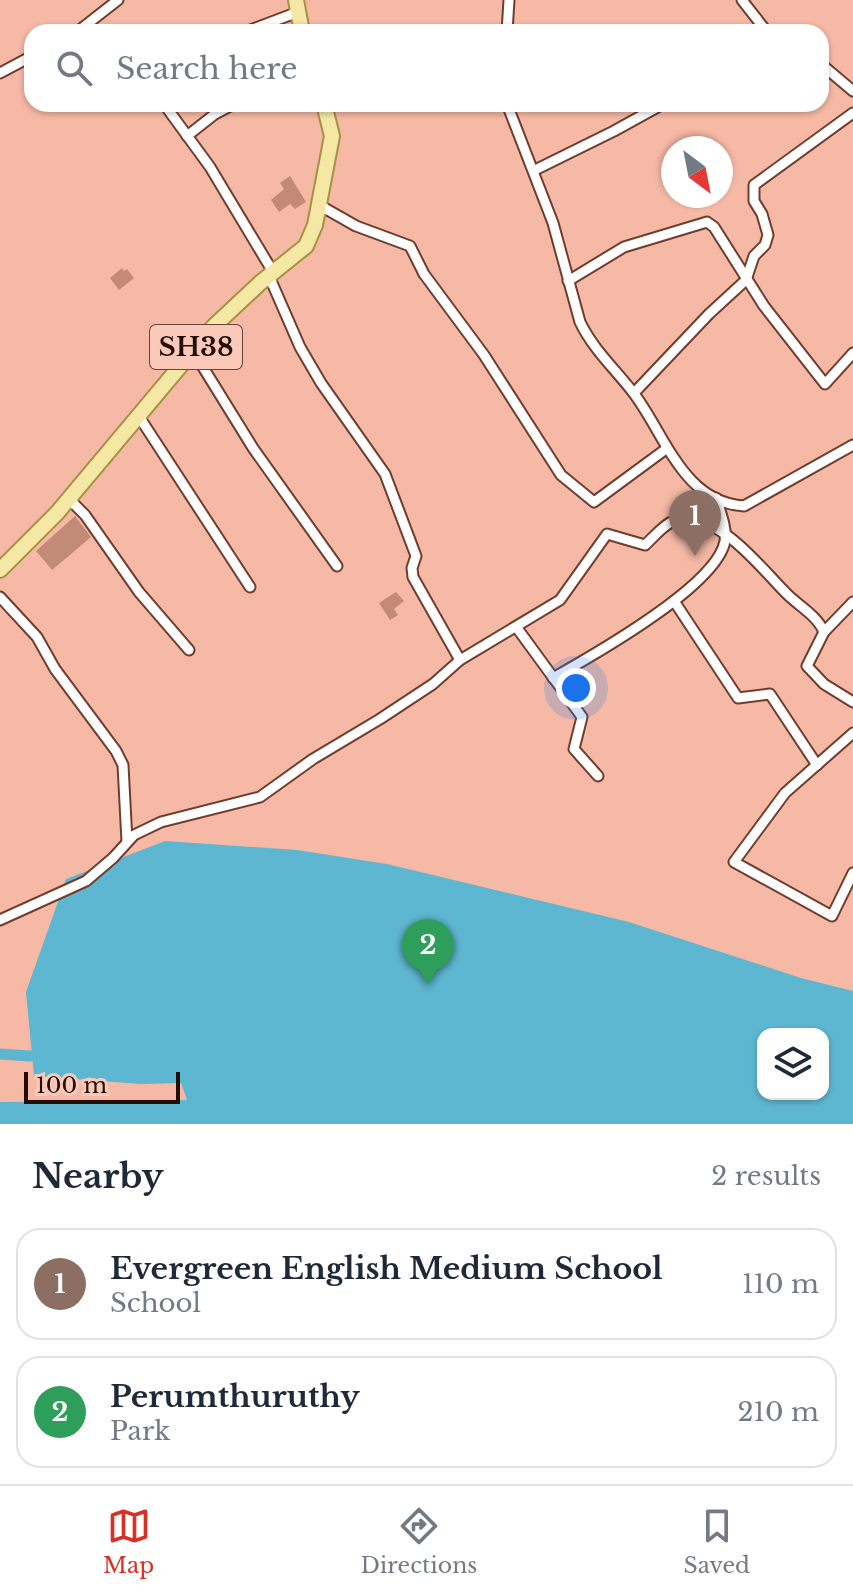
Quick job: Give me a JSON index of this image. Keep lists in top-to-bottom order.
{
  "streets": {
    "main road": ["SH38"]
  },
  "scale_bar": "100 m",
  "north": "bottom right",
  "page": {
    "search": "Search here",
    "pins": ["1", "2"],
    "scale": "100 m",
    "heading": ["Nearby", "2 results"],
    "list": [
      {
        "mark": "1",
        "name": "Evergreen English Medium School",
        "note": "School",
        "value": "110 m"
      },
      {
        "mark": "2",
        "name": "Perumthuruthy",
        "note": "Park",
        "value": "210 m"
      }
    ],
    "nav": ["Map", "Directions", "Saved"]
  }
}
